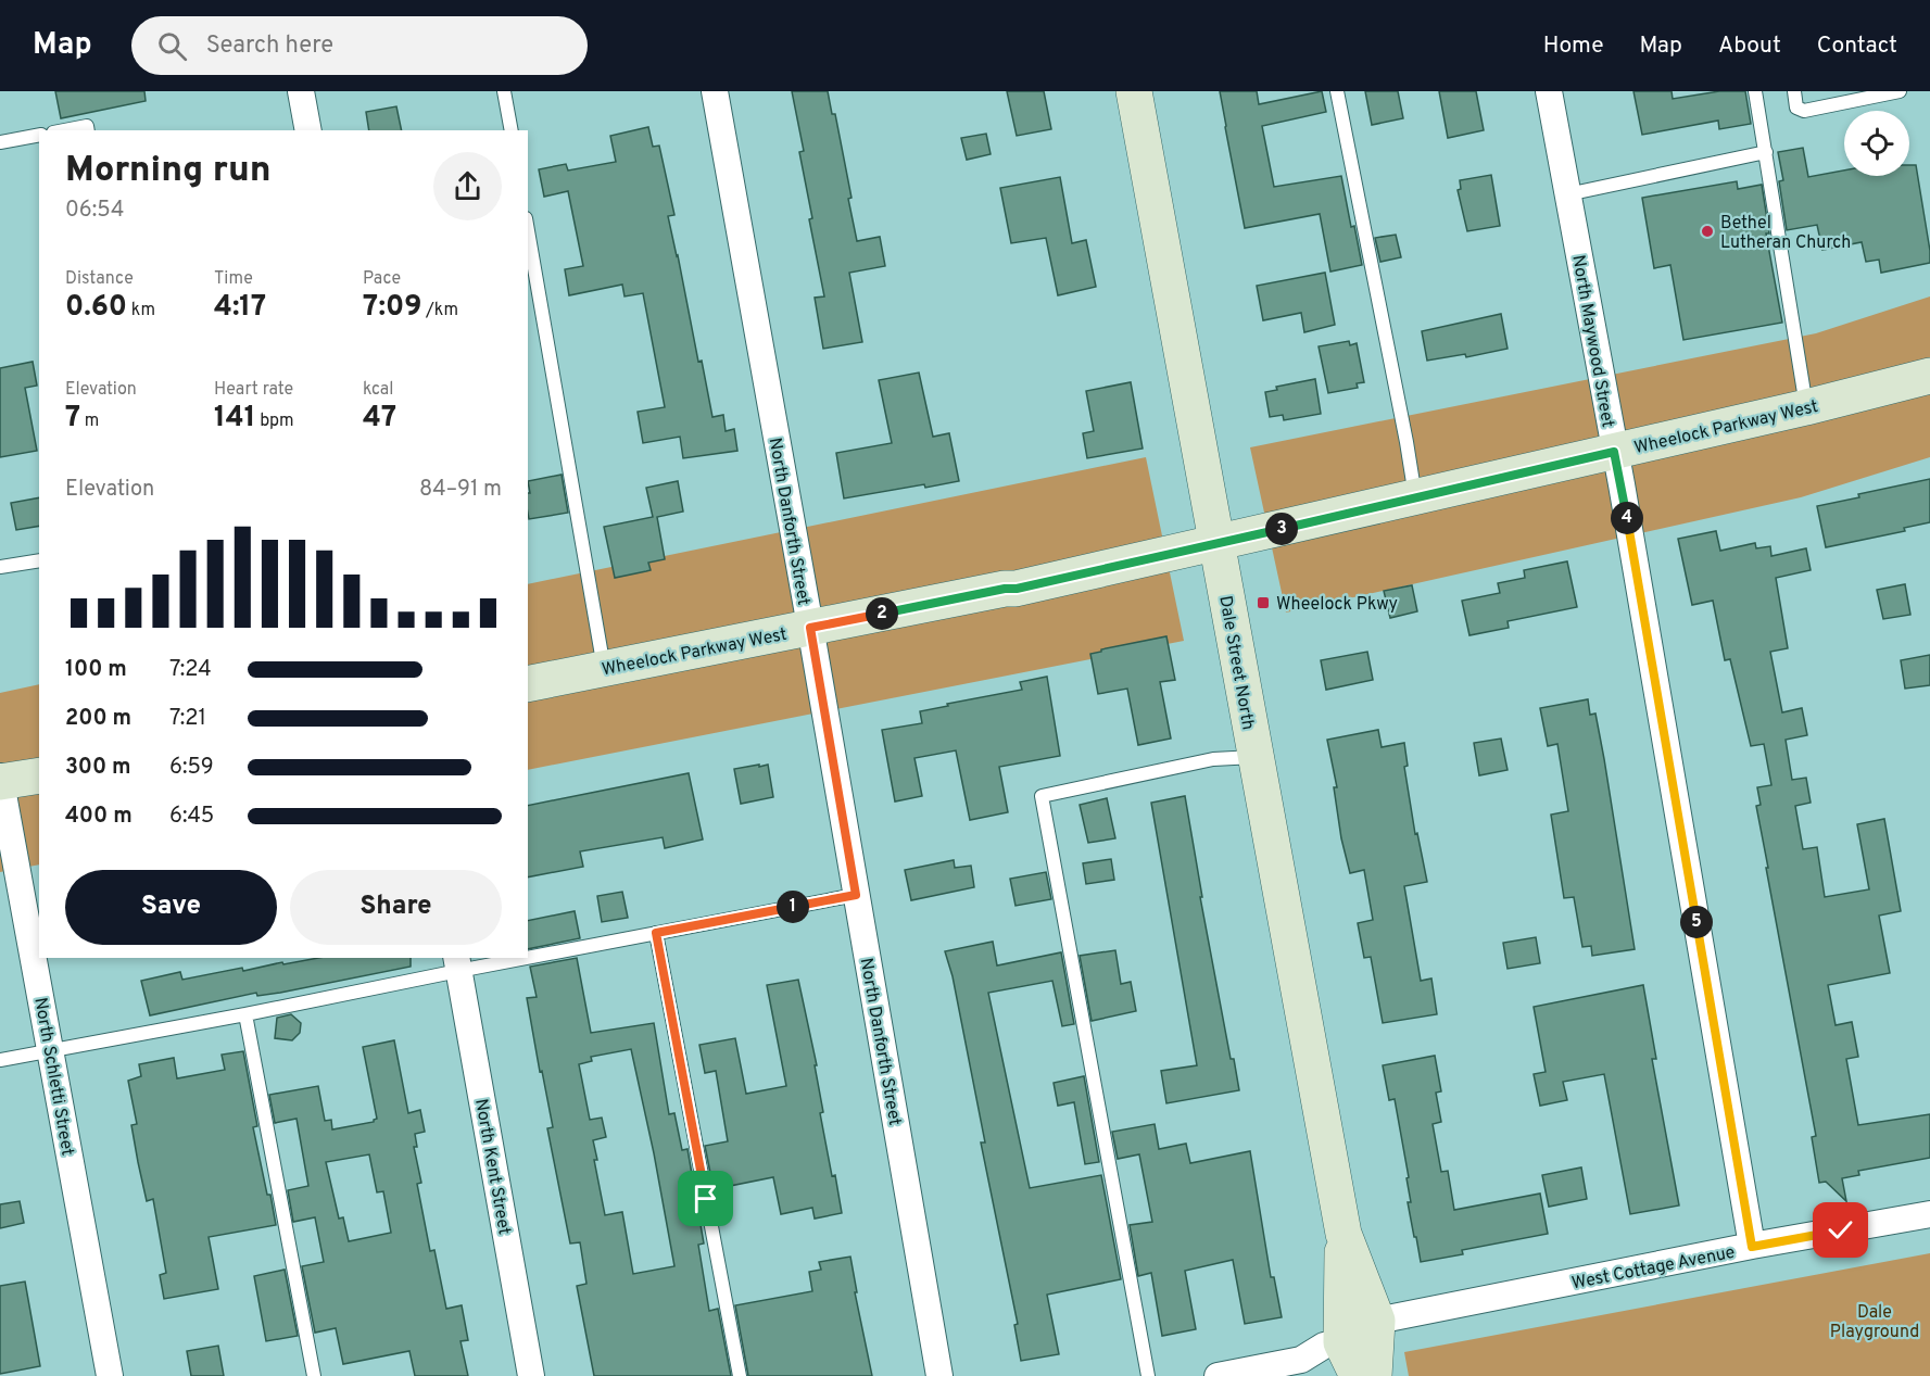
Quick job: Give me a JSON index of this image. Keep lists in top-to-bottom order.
{
  "streets": {
    "street": [
      "North Maywood Street",
      "Wheelock Parkway West",
      "North Danforth Street",
      "Dale Street North",
      "North Schletti Street",
      "North Kent Street",
      "West Cottage Avenue"
    ]
  },
  "crossings": [
    ["North Maywood Street", "Wheelock Parkway West"],
    ["North Maywood Street", "West Cottage Avenue"],
    ["Wheelock Parkway West", "North Danforth Street"],
    ["Wheelock Parkway West", "Dale Street North"],
    ["Dale Street North", "West Cottage Avenue"]
  ],
  "parks": ["Dale Playground"],
  "places": {
    "other": ["Bethel Lutheran Church"],
    "transit": ["Wheelock Pkwy"]
  },
  "page": {
    "header": "Map",
    "search": "Search here",
    "nav": [
      "Home",
      "Map",
      "About",
      "Contact"
    ],
    "heading": ["Morning run", "06:54"],
    "stats": [
      ["Distance", "0.60 km"],
      ["Time", "4:17"],
      ["Pace", "7:09 /km"],
      ["Elevation", "7 m"],
      ["Heart rate", "141 bpm"],
      ["kcal", "47"]
    ],
    "chart": ["Elevation", "84–91 m"],
    "pins": [
      "4",
      "3",
      "2",
      "1",
      "5"
    ],
    "list": [
      {
        "name": "100 m",
        "note": "7:24"
      },
      {
        "name": "200 m",
        "note": "7:21"
      },
      {
        "name": "300 m",
        "note": "6:59"
      },
      {
        "name": "400 m",
        "note": "6:45"
      }
    ],
    "buttons": ["Save", "Share"]
  }
}
